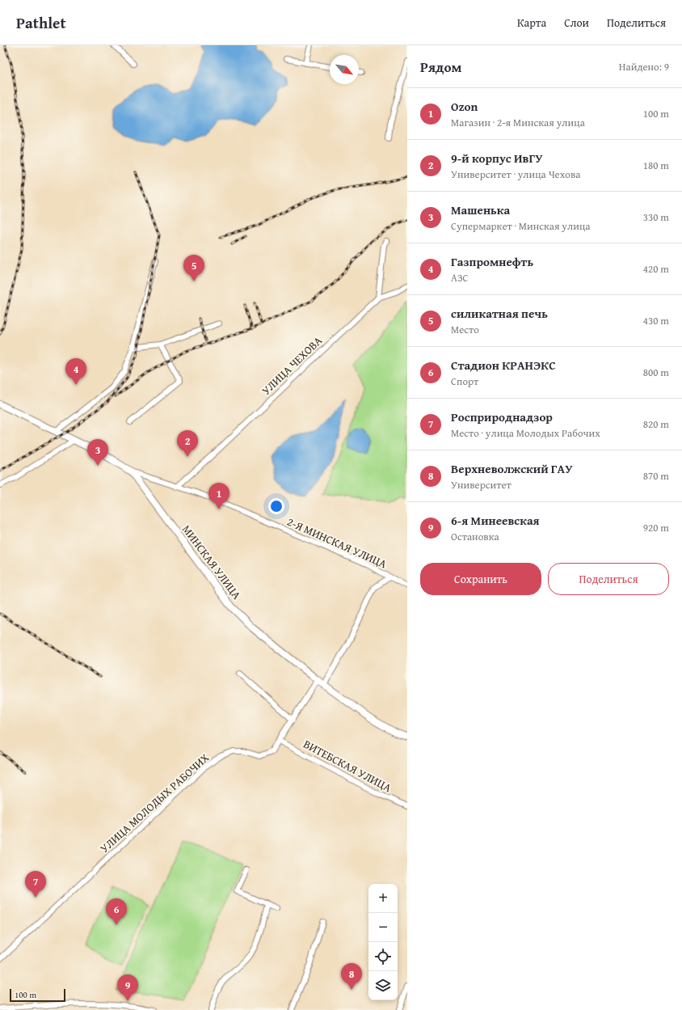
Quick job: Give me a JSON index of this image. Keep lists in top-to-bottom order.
{
  "streets": {
    "main road": ["МИНСКАЯ УЛИЦА"],
    "street": [
      "УЛИЦА ЧЕХОВА",
      "2-Я МИНСКАЯ УЛИЦА",
      "ВИТЕБСКАЯ УЛИЦА",
      "УЛИЦА МОЛОДЫХ РАБОЧИХ"
    ]
  },
  "crossings": [
    ["УЛИЦА ЧЕХОВА", "2-Я МИНСКАЯ УЛИЦА"],
    ["2-Я МИНСКАЯ УЛИЦА", "МИНСКАЯ УЛИЦА"],
    ["МИНСКАЯ УЛИЦА", "УЛИЦА МОЛОДЫХ РАБОЧИХ"],
    ["ВИТЕБСКАЯ УЛИЦА", "УЛИЦА МОЛОДЫХ РАБОЧИХ"]
  ],
  "scale_bar": "100 m",
  "north": "bottom right",
  "page": {
    "header": "Pathlet",
    "nav": ["Карта", "Слои", "Поделиться"],
    "heading": ["Рядом", "Найдено: 9"],
    "list": [
      {
        "mark": "1",
        "name": "Ozon",
        "note": "Магазин · 2-я Минская улица",
        "value": "100 m"
      },
      {
        "mark": "2",
        "name": "9-й корпус ИвГУ",
        "note": "Университет · улица Чехова",
        "value": "180 m"
      },
      {
        "mark": "3",
        "name": "Машенька",
        "note": "Супермаркет · Минская улица",
        "value": "330 m"
      },
      {
        "mark": "4",
        "name": "Газпромнефть",
        "note": "АЗС",
        "value": "420 m"
      },
      {
        "mark": "5",
        "name": "силикатная печь",
        "note": "Место",
        "value": "430 m"
      },
      {
        "mark": "6",
        "name": "Стадион КРАНЭКС",
        "note": "Спорт",
        "value": "800 m"
      },
      {
        "mark": "7",
        "name": "Росприроднадзор",
        "note": "Место · улица Молодых Рабочих",
        "value": "820 m"
      },
      {
        "mark": "8",
        "name": "Верхневолжский ГАУ",
        "note": "Университет",
        "value": "870 m"
      },
      {
        "mark": "9",
        "name": "6-я Минеевская",
        "note": "Остановка",
        "value": "920 m"
      }
    ],
    "pins": [
      "5",
      "4",
      "2",
      "3",
      "1",
      "7",
      "6",
      "8",
      "9"
    ],
    "buttons": ["Сохранить", "Поделиться"],
    "map_buttons": ["+", "−"],
    "scale": "100 m"
  }
}
